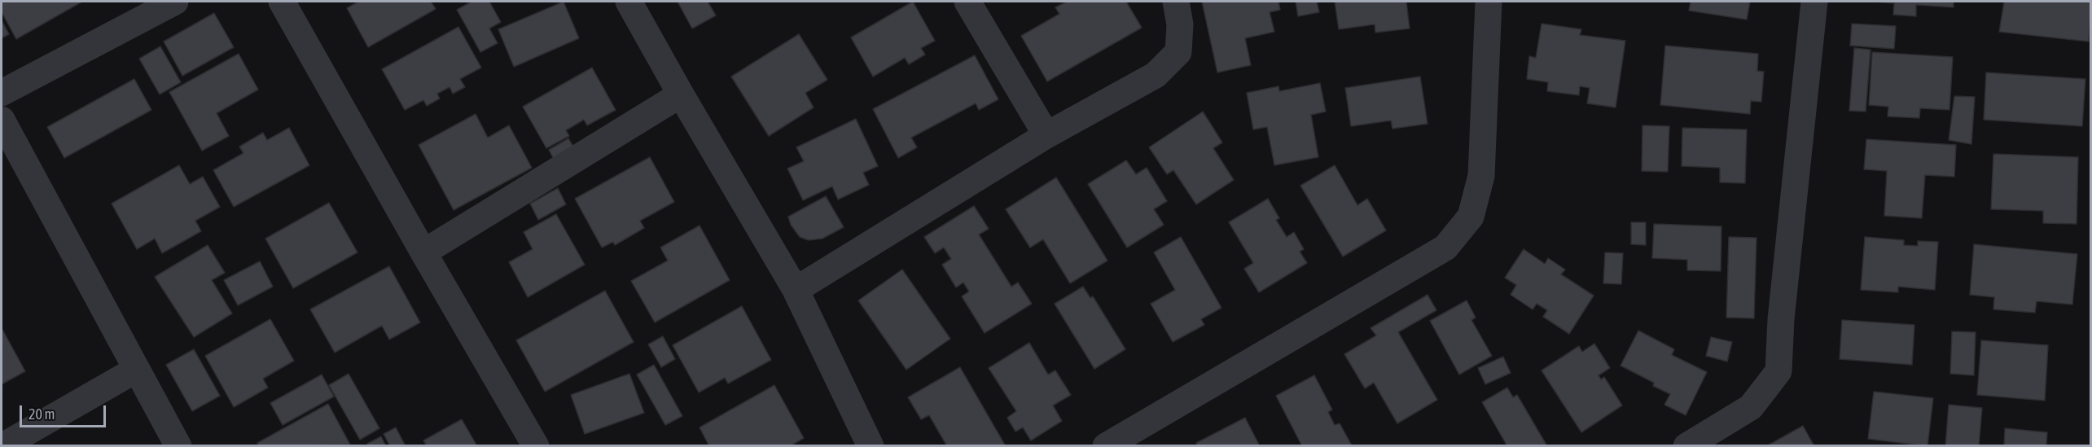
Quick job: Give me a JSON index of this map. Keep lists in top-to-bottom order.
{
  "scale_bar": "20 m"
}
